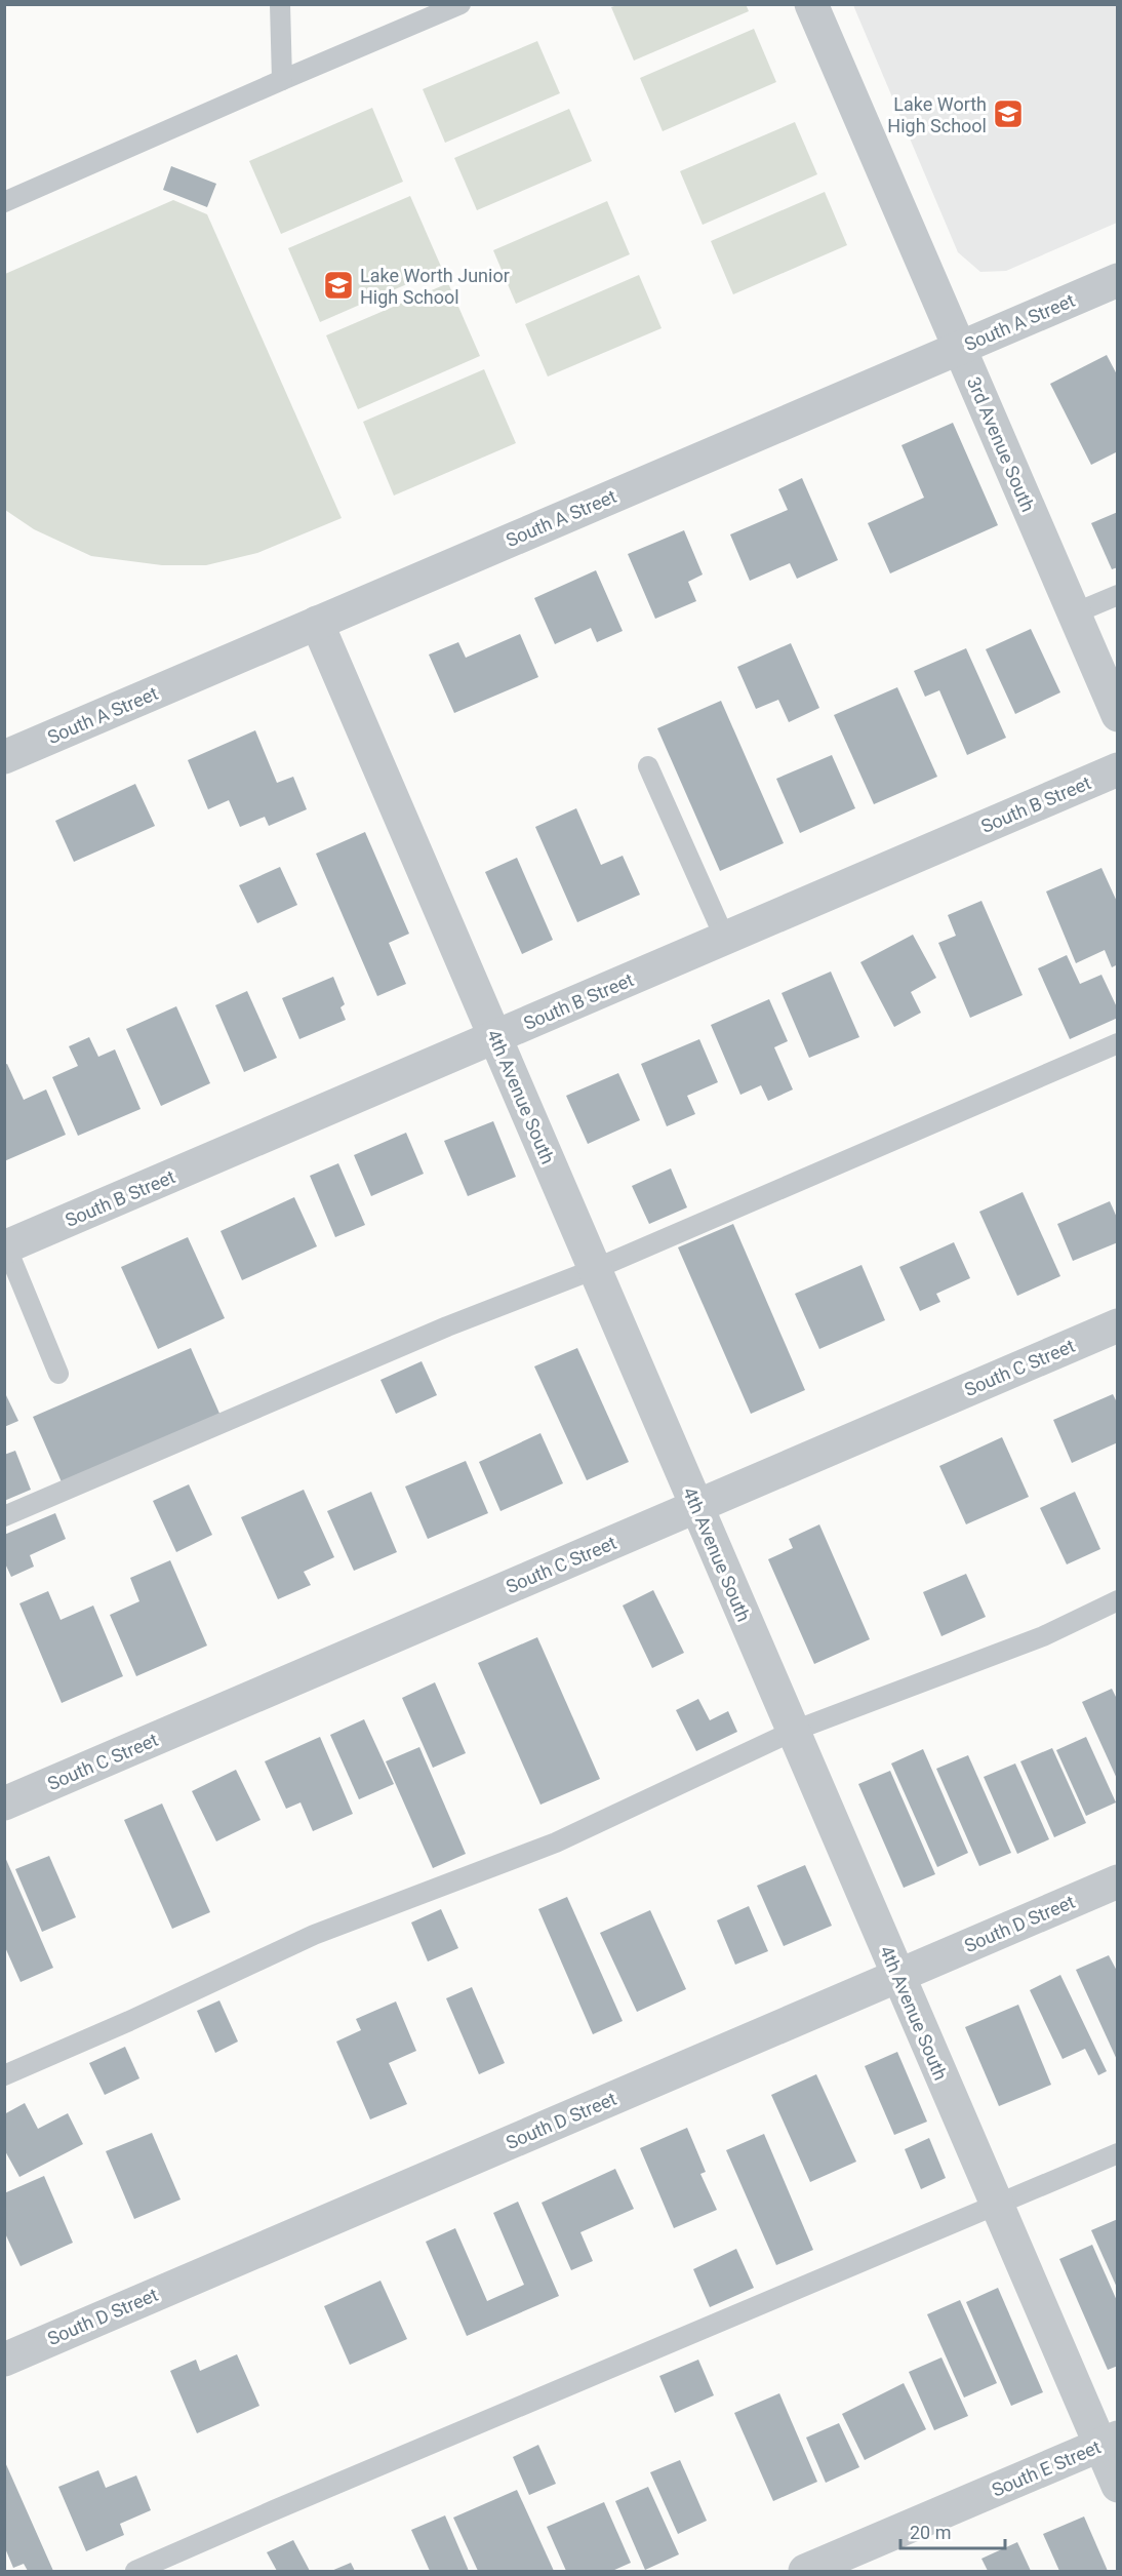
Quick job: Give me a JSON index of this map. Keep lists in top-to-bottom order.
{
  "streets": {
    "street": [
      "South A Street",
      "3rd Avenue South",
      "South B Street",
      "4th Avenue South",
      "South C Street",
      "South D Street",
      "South E Street"
    ]
  },
  "crossings": [
    ["South A Street", "3rd Avenue South"],
    ["South A Street", "4th Avenue South"],
    ["South B Street", "4th Avenue South"],
    ["4th Avenue South", "South C Street"],
    ["4th Avenue South", "South D Street"],
    ["4th Avenue South", "South E Street"]
  ],
  "places": {
    "school or university": ["Lake Worth High School", "Lake Worth Junior High School"]
  },
  "scale_bar": "20 m"
}
